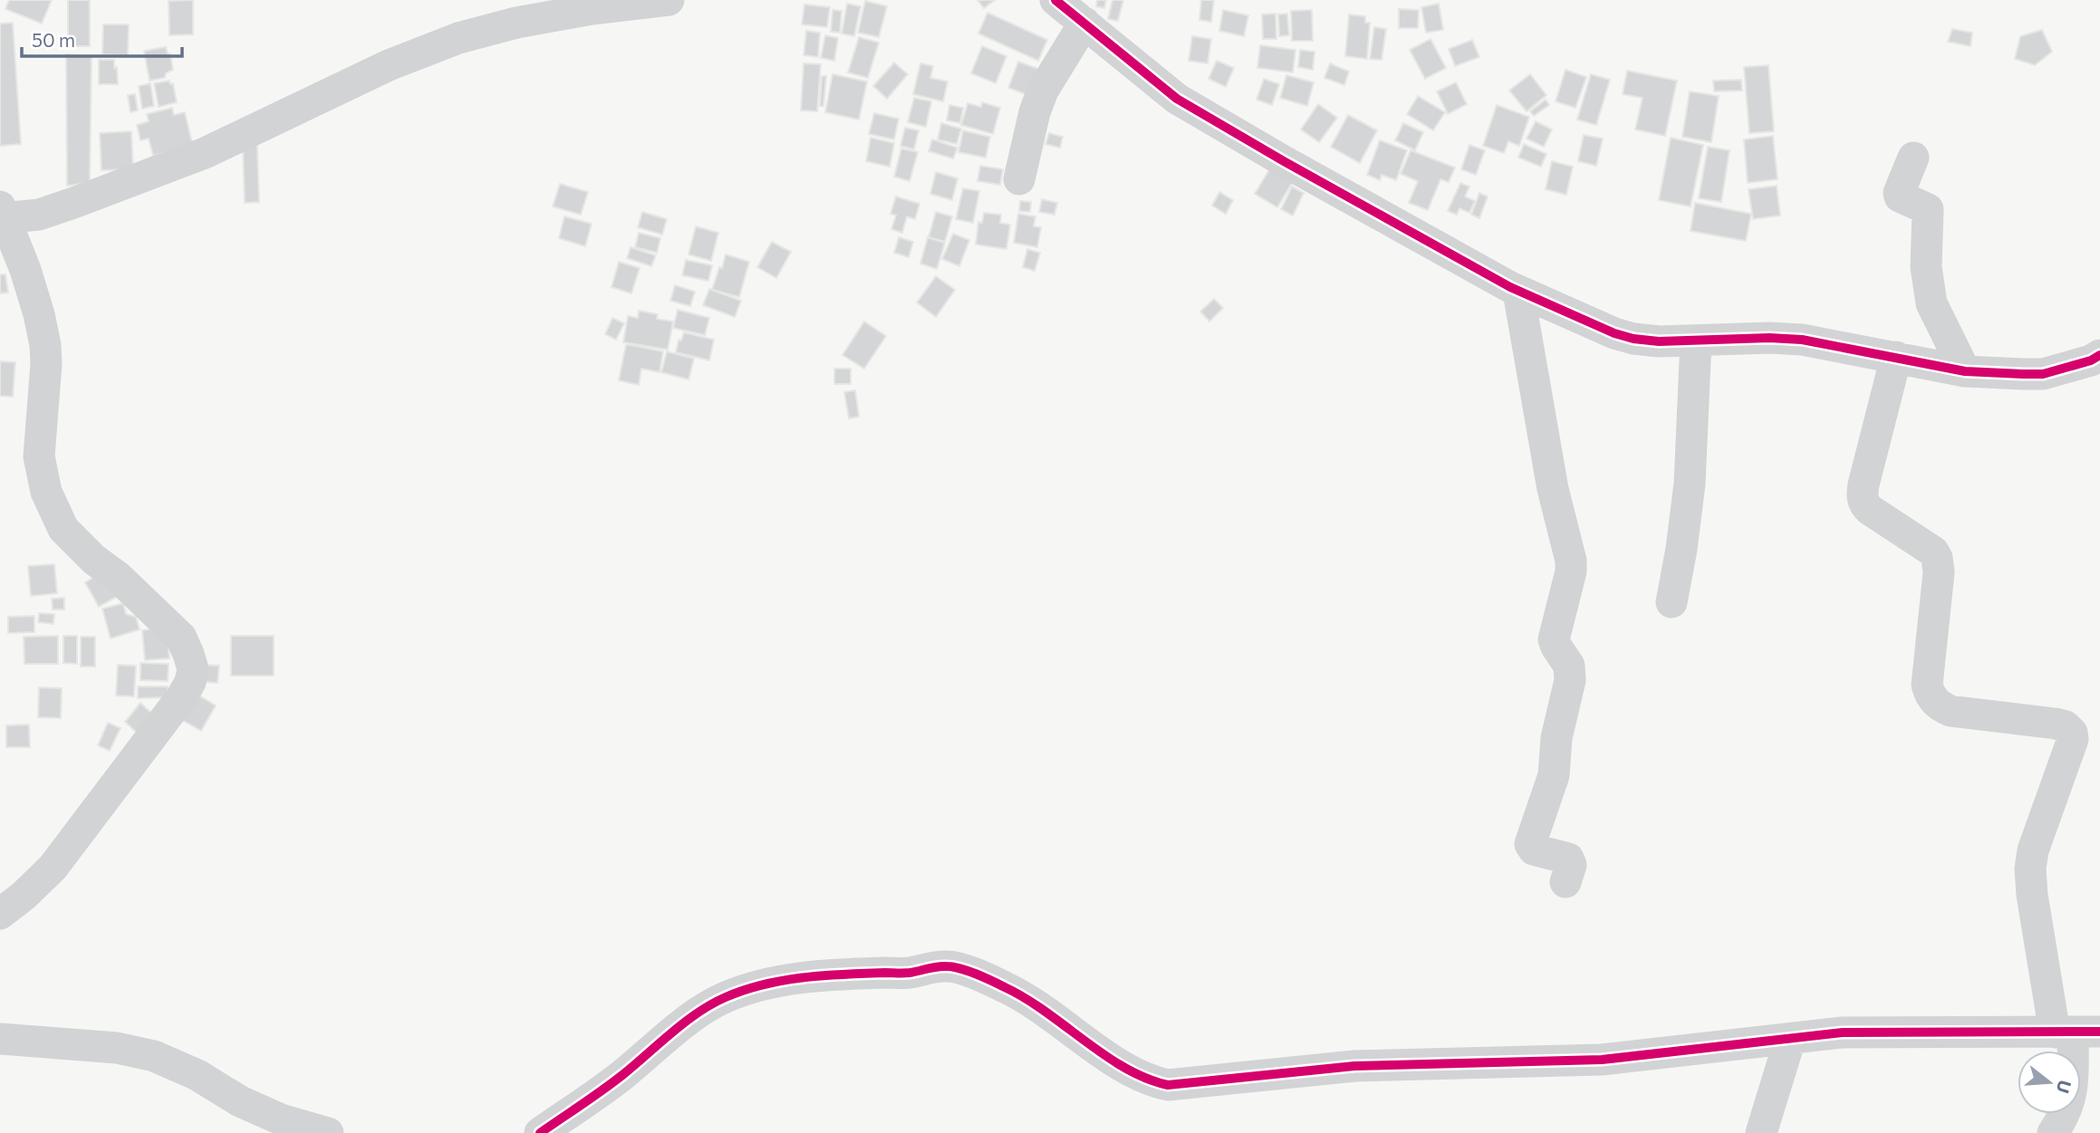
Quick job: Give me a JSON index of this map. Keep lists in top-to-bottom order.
{
  "scale_bar": "50 m",
  "north": "right"
}
